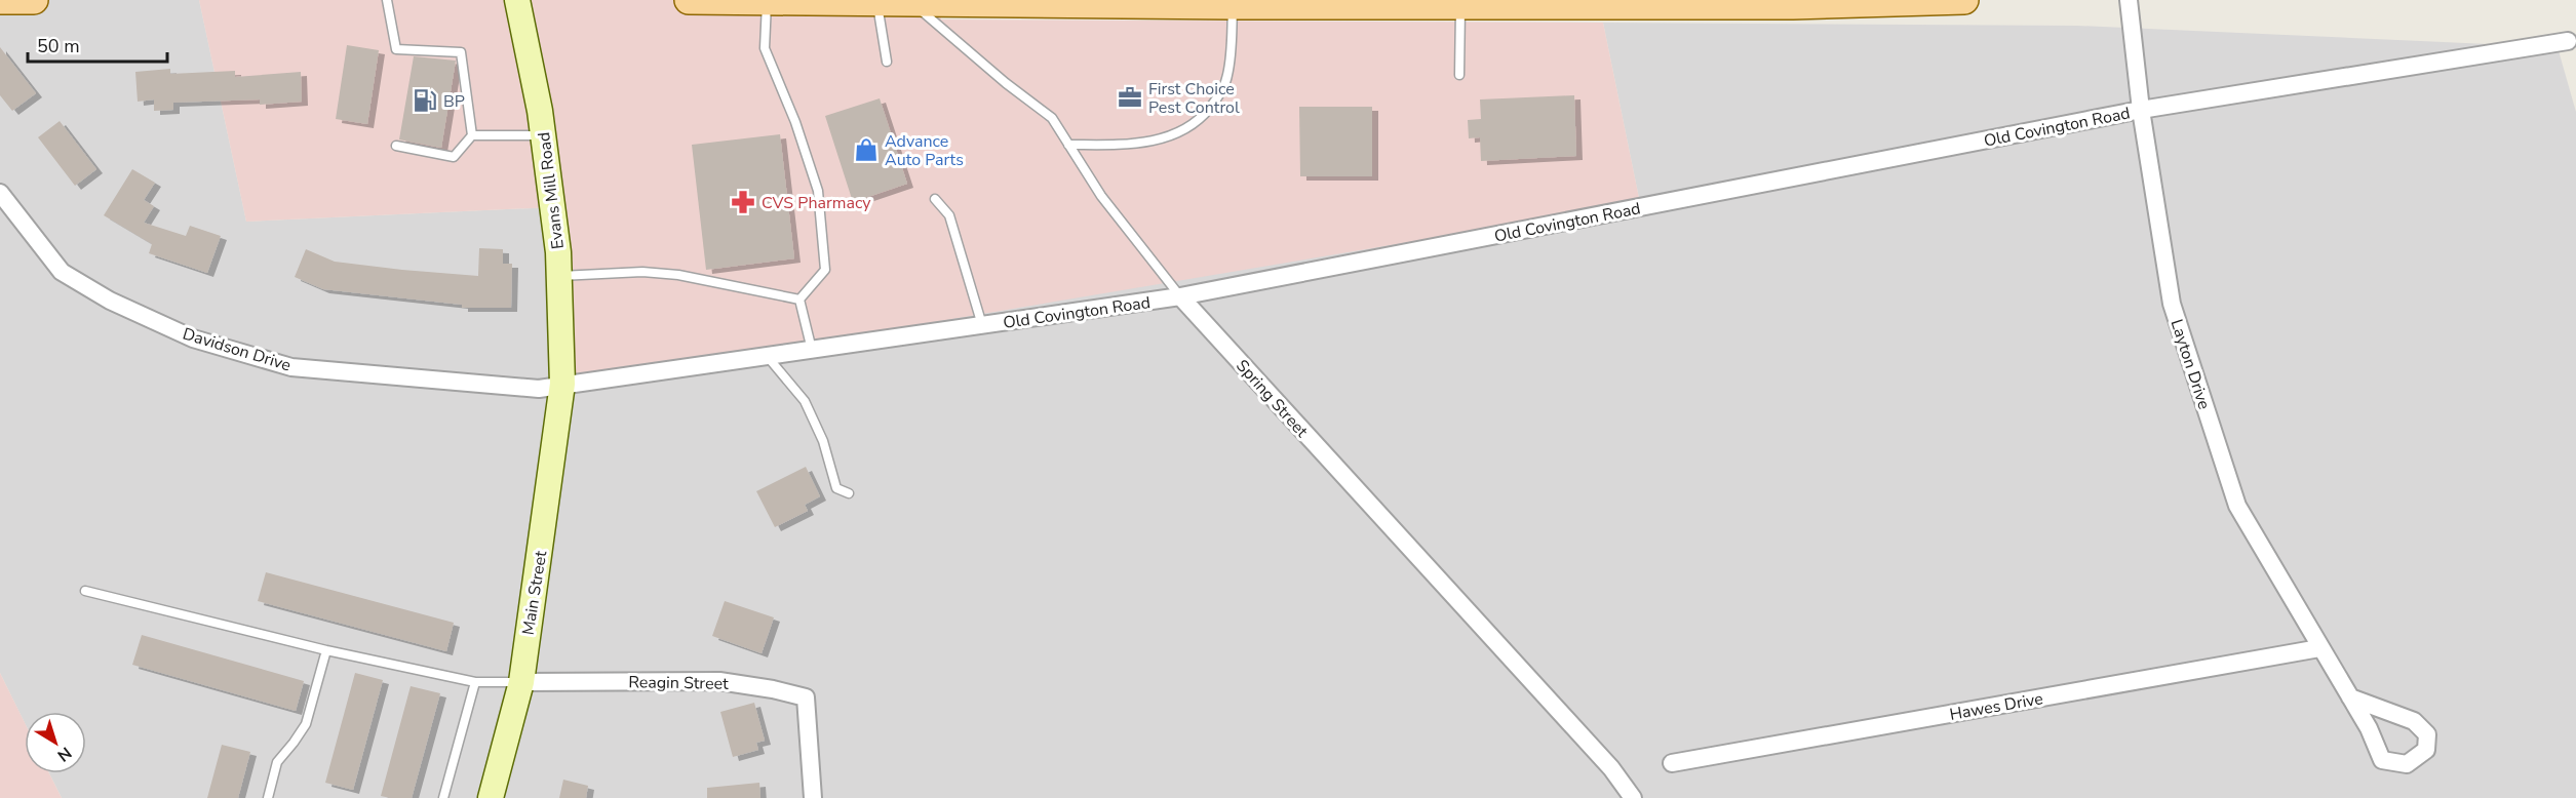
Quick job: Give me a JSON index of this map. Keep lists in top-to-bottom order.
{
  "streets": {
    "main road": ["Evans Mill Road", "Main Street"],
    "street": [
      "Old Covington Road",
      "Davidson Drive",
      "Layton Drive",
      "Spring Street",
      "Reagin Street",
      "Hawes Drive"
    ]
  },
  "crossings": [
    ["Old Covington Road", "Evans Mill Road"],
    ["Old Covington Road", "Davidson Drive"],
    ["Old Covington Road", "Layton Drive"],
    ["Old Covington Road", "Spring Street"],
    ["Old Covington Road", "Main Street"],
    ["Evans Mill Road", "Davidson Drive"],
    ["Evans Mill Road", "Main Street"],
    ["Davidson Drive", "Main Street"],
    ["Layton Drive", "Hawes Drive"],
    ["Main Street", "Reagin Street"]
  ],
  "places": {
    "office": ["First Choice Pest Control"],
    "fuel station": ["BP"],
    "shop": ["Advance Auto Parts"],
    "pharmacy": ["CVS Pharmacy"]
  },
  "scale_bar": "50 m",
  "north": "bottom right"
}
